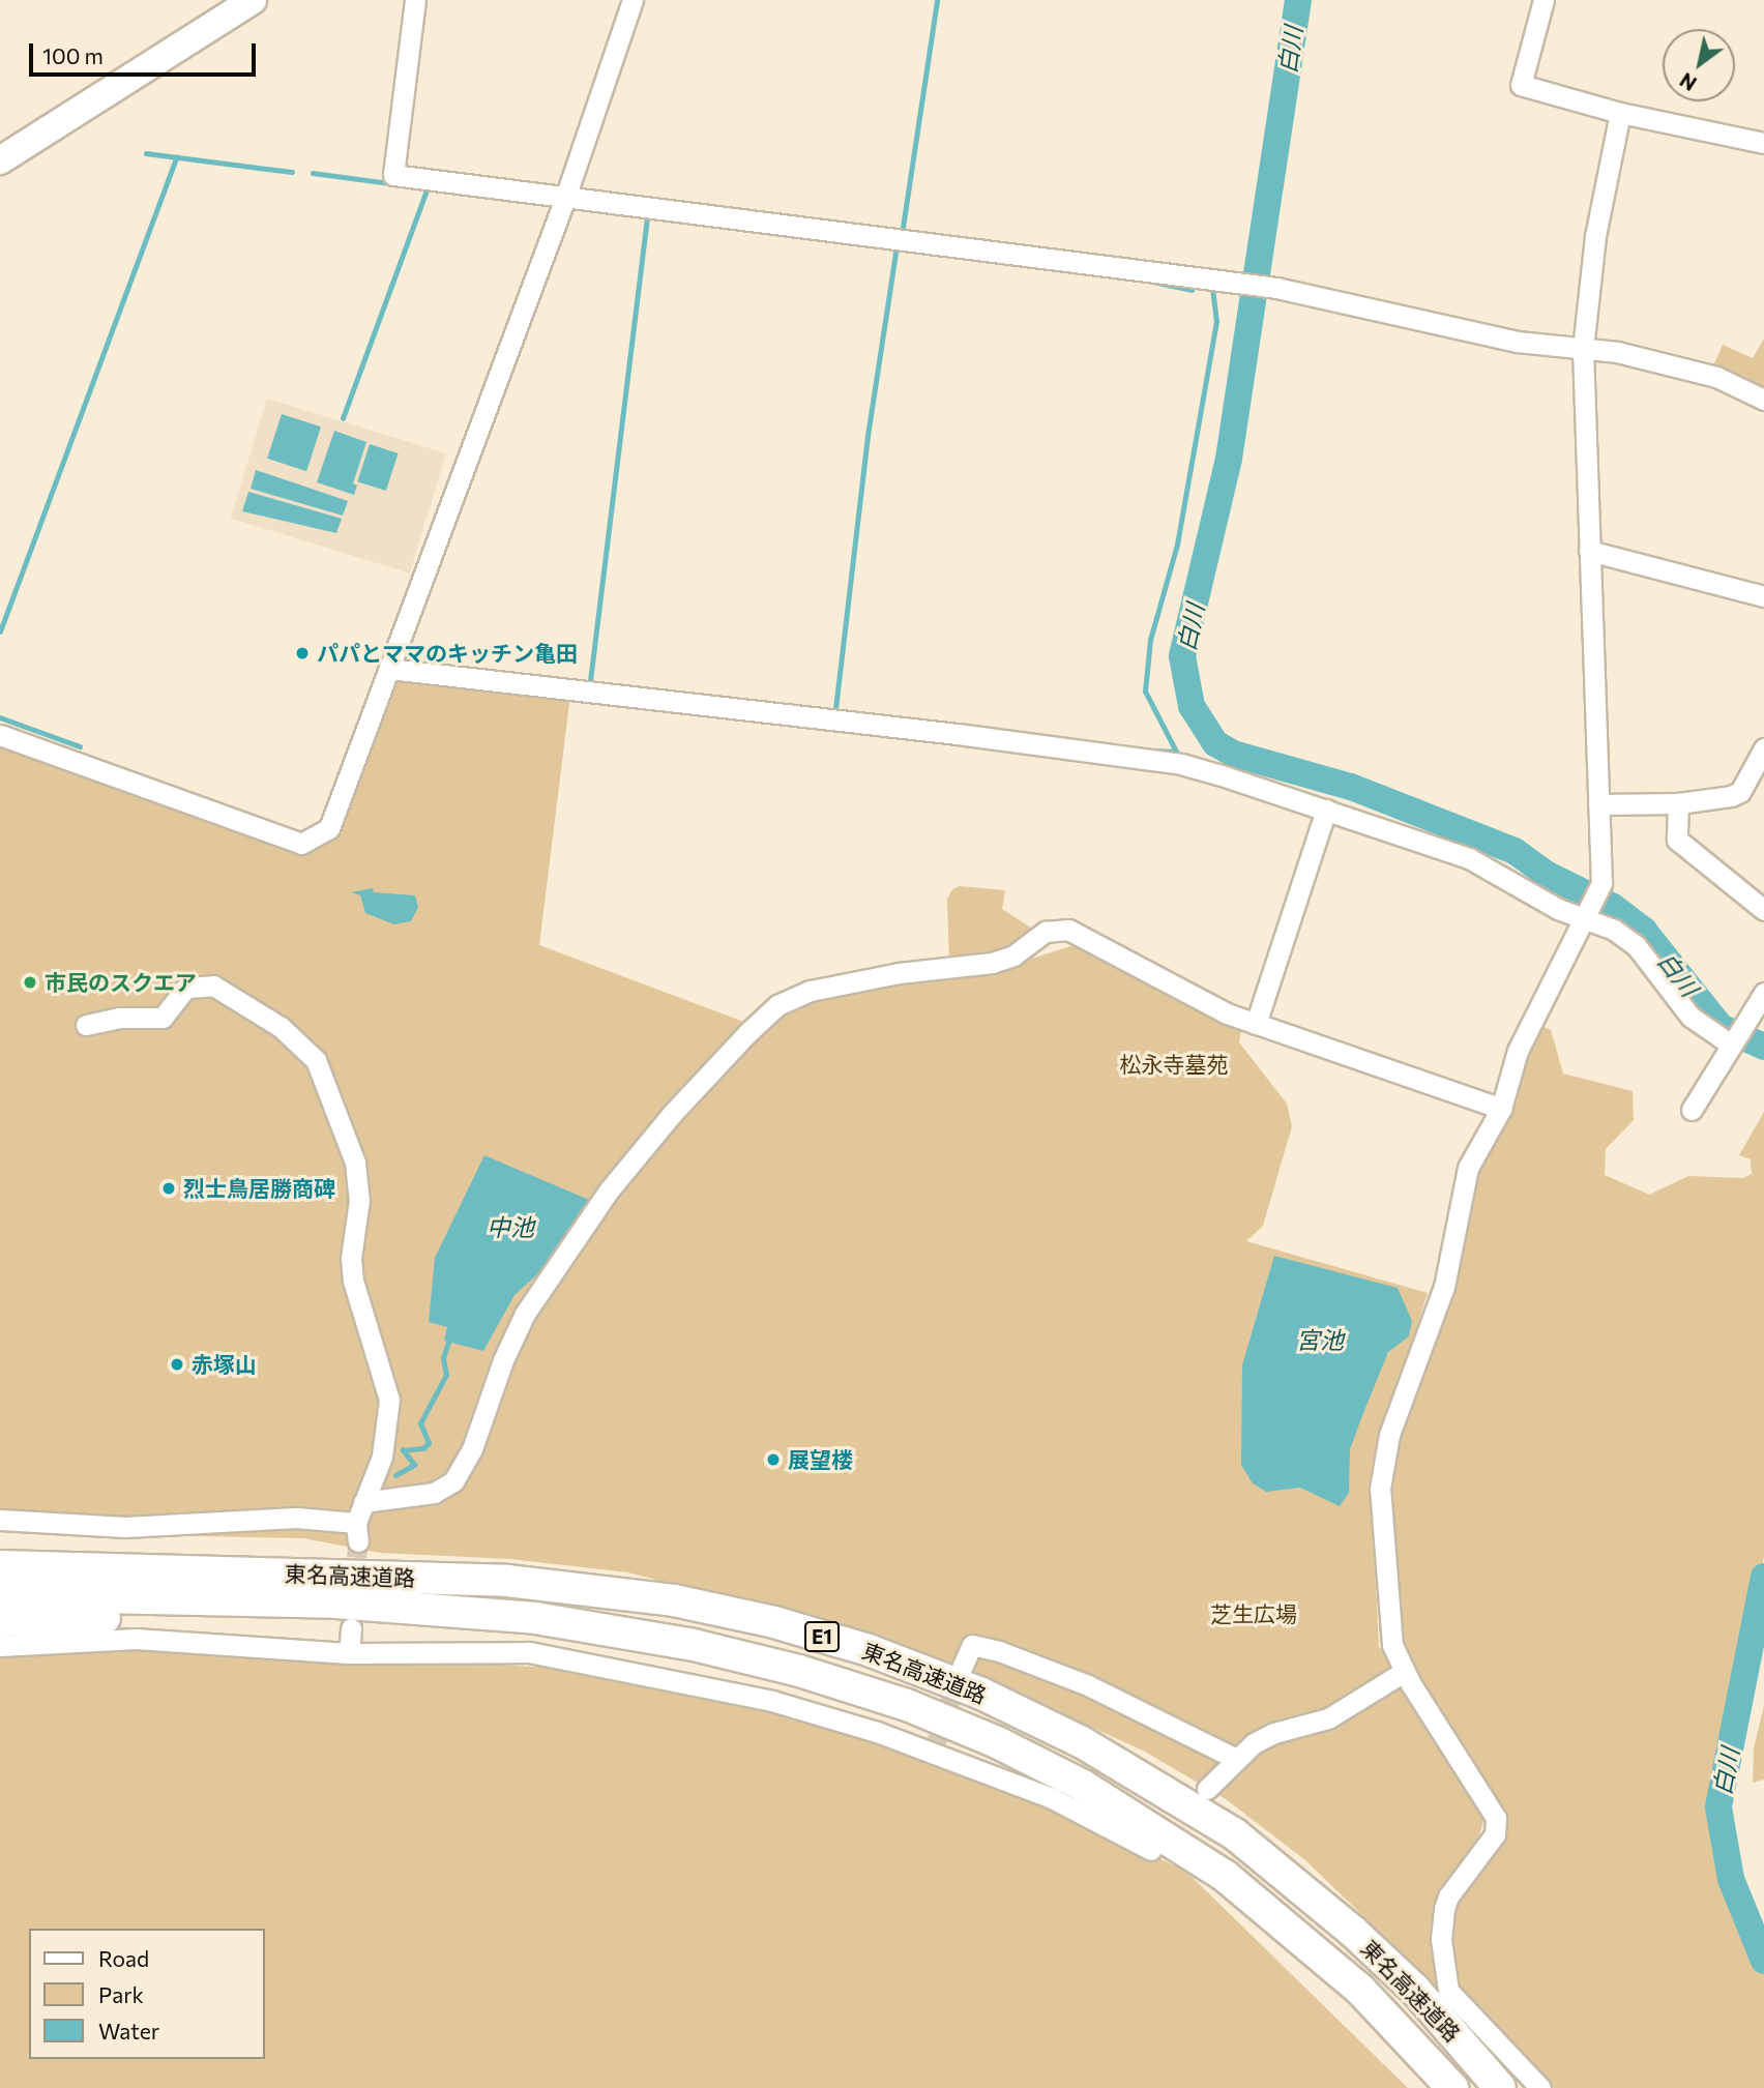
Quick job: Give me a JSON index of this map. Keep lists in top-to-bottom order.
{
  "streets": {
    "highway": ["東名高速道路", "E1"]
  },
  "water": ["白川", "中池", "宮池"],
  "parks": ["松永寺墓苑", "芝生広場"],
  "places": [
    "パパとママのキッチン亀田",
    "市民のスクエア",
    "烈士鳥居勝商碑",
    "赤塚山",
    "展望楼"
  ],
  "legend": ["Road", "Park", "Water"],
  "scale_bar": "100 m",
  "north": "bottom left"
}
